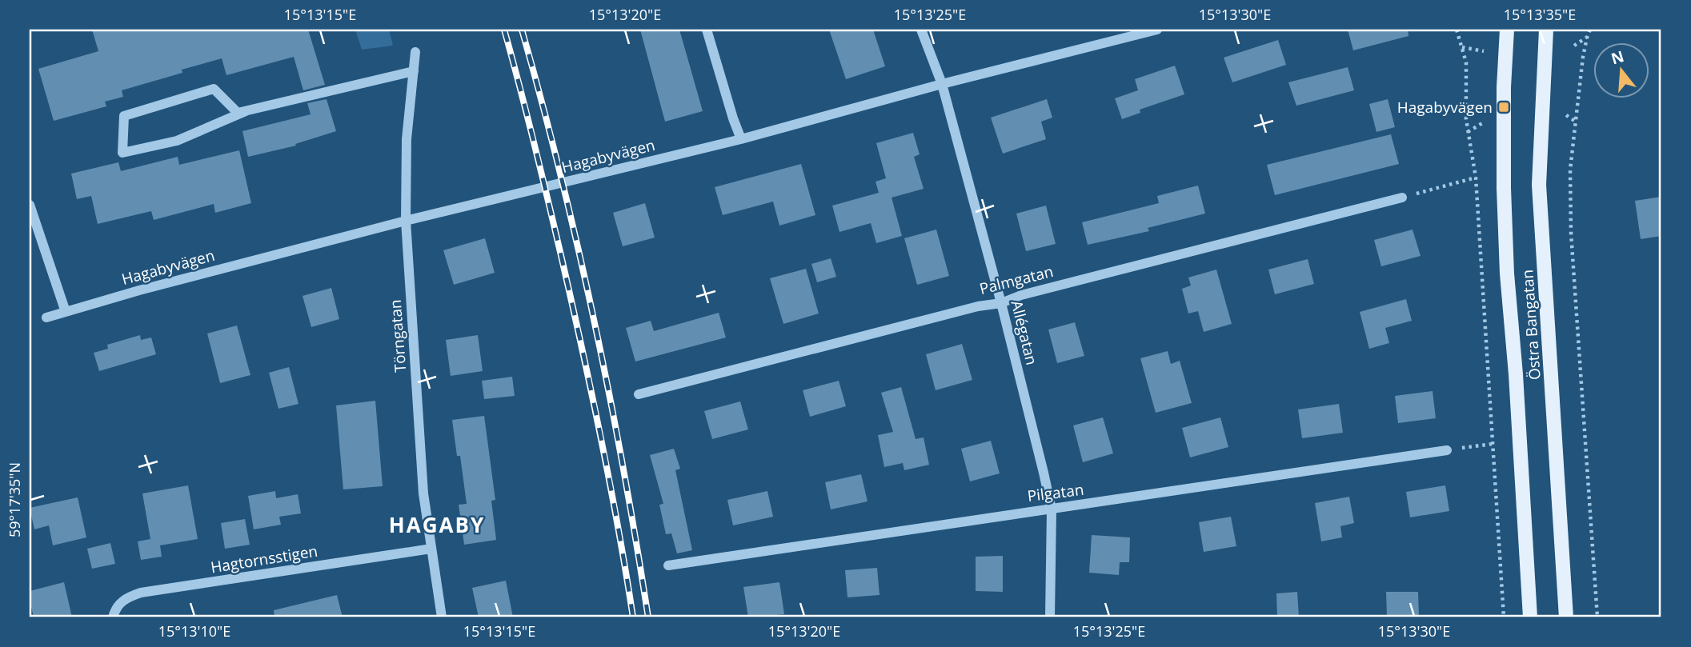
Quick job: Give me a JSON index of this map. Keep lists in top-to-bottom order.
{
  "streets": {
    "main road": ["Östra Bangatan"],
    "street": [
      "Hagabyvägen",
      "Palmgatan",
      "Allégatan",
      "Törngatan",
      "Pilgatan",
      "Hagtornsstigen"
    ]
  },
  "crossings": [
    ["Hagabyvägen", "Allégatan"],
    ["Hagabyvägen", "Törngatan"],
    ["Palmgatan", "Allégatan"],
    ["Allégatan", "Pilgatan"],
    ["Törngatan", "Hagtornsstigen"]
  ],
  "districts": ["HAGABY"],
  "places": {
    "transit": ["Hagabyvägen"]
  },
  "north": "top",
  "coordinates": [
    "15°13'15\"E",
    "15°13'20\"E",
    "15°13'25\"E",
    "15°13'30\"E",
    "15°13'35\"E",
    "59°17'35\"N",
    "15°13'10\"E"
  ]
}
